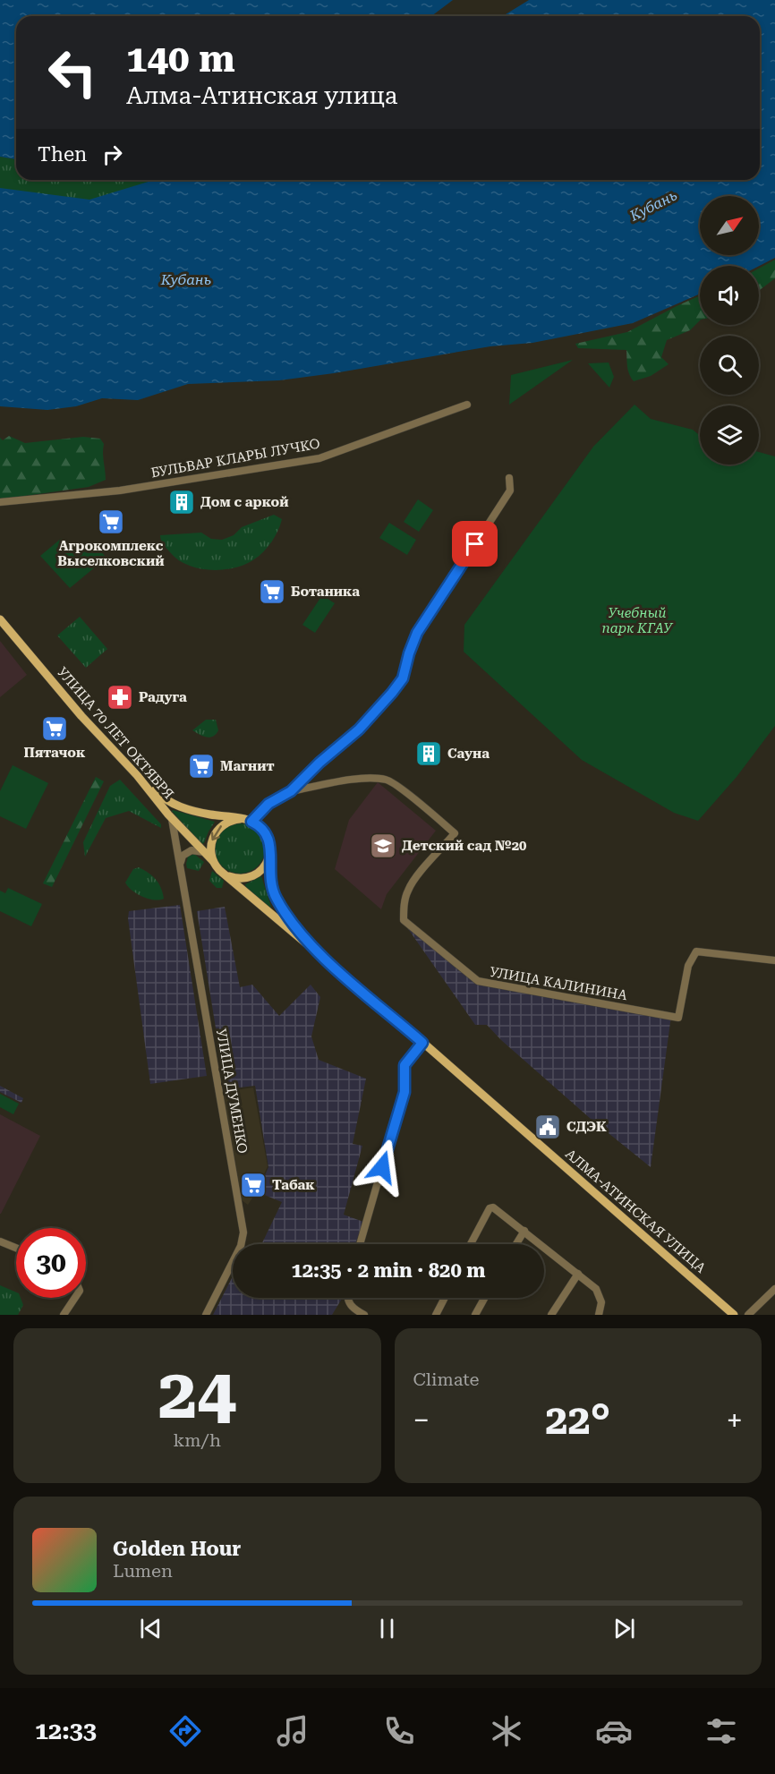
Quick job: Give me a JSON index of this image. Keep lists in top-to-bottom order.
{
  "streets": {
    "main road": ["УЛИЦА 70 ЛЕТ ОКТЯБРЯ", "АЛМА-АТИНСКАЯ УЛИЦА"],
    "street": ["БУЛЬВАР КЛАРЫ ЛУЧКО", "УЛИЦА КАЛИНИНА", "УЛИЦА ДУМЕНКО"]
  },
  "crossings": [
    ["УЛИЦА 70 ЛЕТ ОКТЯБРЯ", "УЛИЦА ДУМЕНКО"],
    ["УЛИЦА 70 ЛЕТ ОКТЯБРЯ", "АЛМА-АТИНСКАЯ УЛИЦА"]
  ],
  "water": ["Кубань"],
  "parks": ["Учебный парк КГАУ"],
  "places": {
    "building": ["Дом с аркой", "Сауна"],
    "supermarket": [
      "Агрокомплекс Выселковский",
      "Ботаника",
      "Пятачок",
      "Магнит",
      "Табак"
    ],
    "pharmacy": ["Радуга"],
    "school or university": ["Детский сад №20"],
    "public building": ["СДЭК"]
  },
  "north": "top right",
  "page": {
    "turn": ["140 m", "Алма-Атинская улица"],
    "then": "Then",
    "limit": "30",
    "trip": "12:35 · 2 min · 820 m",
    "tile": [
      ["24", "km/h"],
      "Climate"
    ],
    "heat": ["−", "22°", "+"],
    "song": ["Golden Hour", "Lumen"],
    "tabs": "12:33"
  }
}
